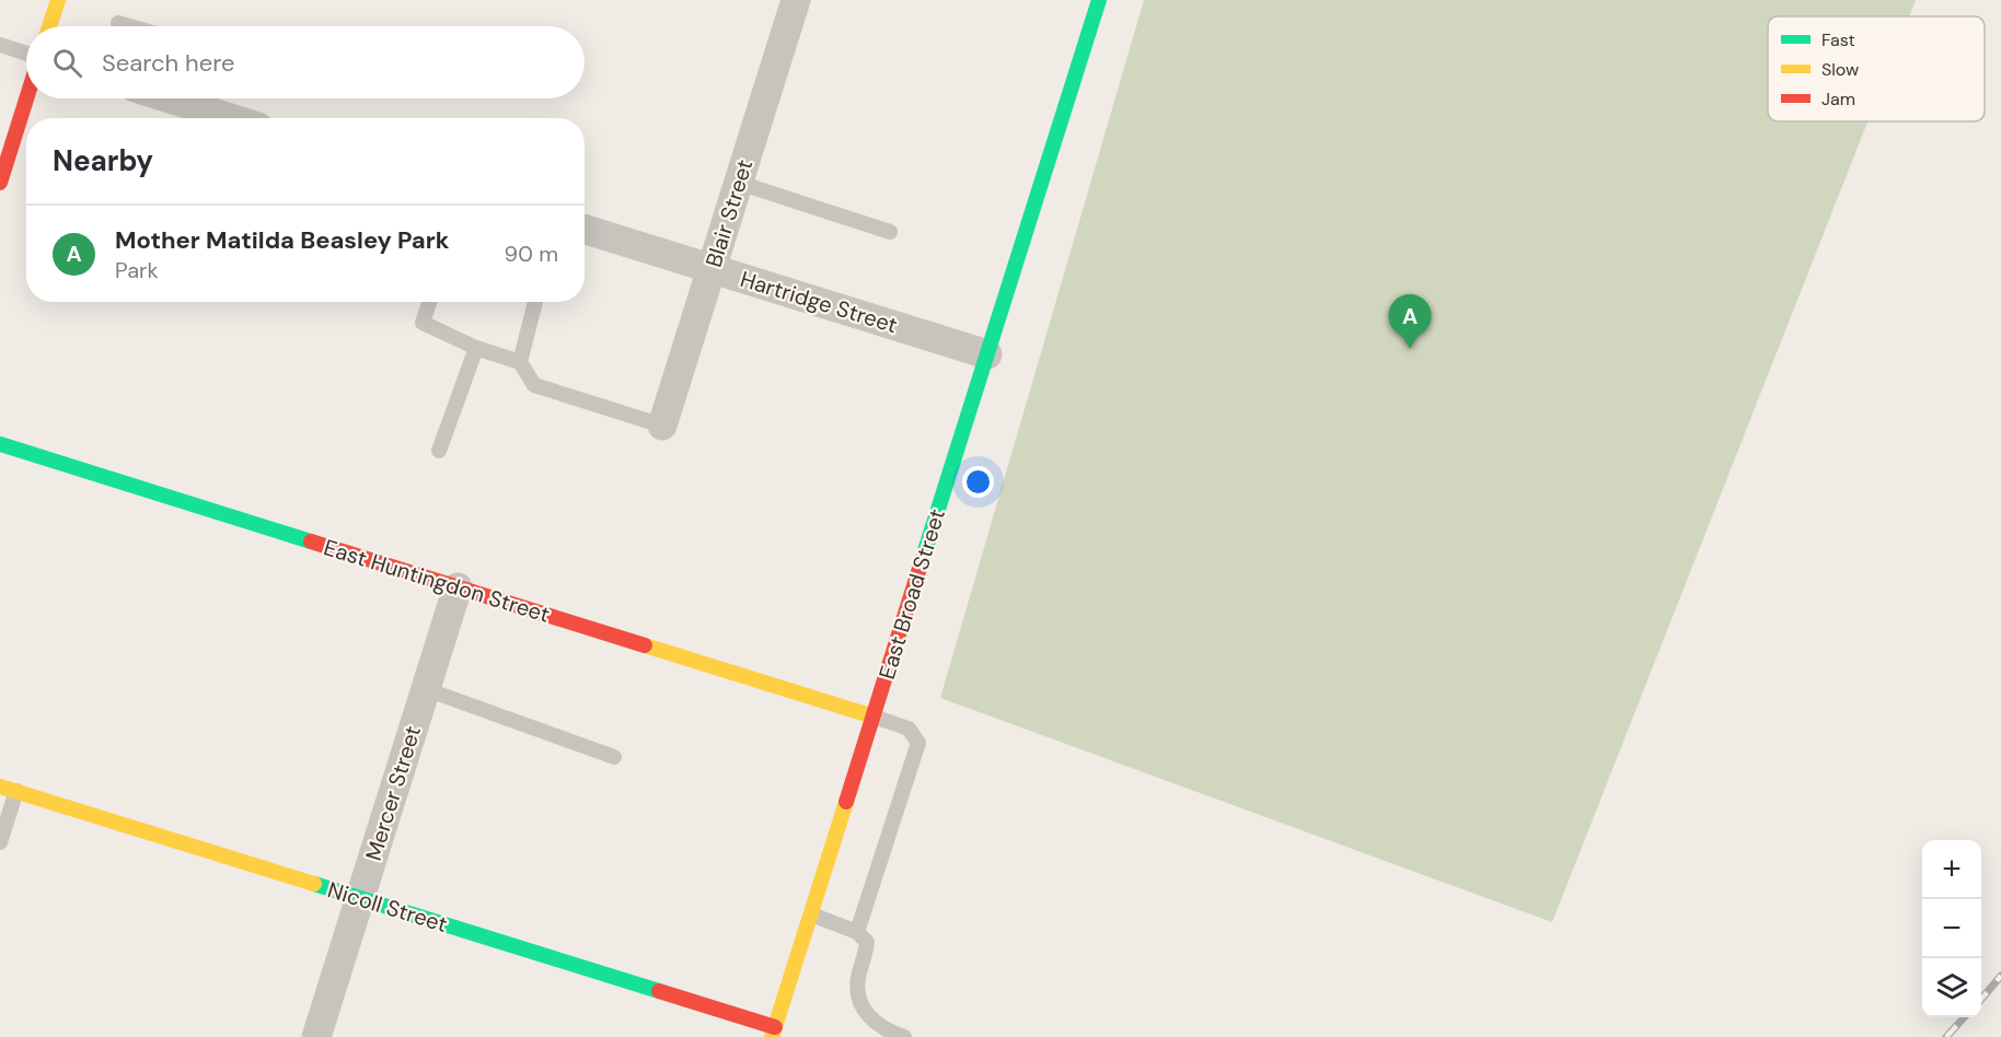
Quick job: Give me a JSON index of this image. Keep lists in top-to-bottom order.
{
  "streets": {
    "street": [
      "Blair Street",
      "Hartridge Street",
      "East Huntingdon Street",
      "East Broad Street",
      "Mercer Street",
      "Nicoll Street"
    ]
  },
  "crossings": [
    ["Blair Street", "Hartridge Street"],
    ["Hartridge Street", "East Broad Street"],
    ["East Huntingdon Street", "East Broad Street"],
    ["East Huntingdon Street", "Mercer Street"],
    ["East Broad Street", "Nicoll Street"],
    ["Mercer Street", "Nicoll Street"]
  ],
  "legend": ["Fast", "Slow", "Jam"],
  "page": {
    "search": "Search here",
    "heading": "Nearby",
    "list": [
      {
        "mark": "A",
        "name": "Mother Matilda Beasley Park",
        "note": "Park",
        "value": "90 m"
      }
    ],
    "pins": "A",
    "map_buttons": ["+", "−"]
  }
}
